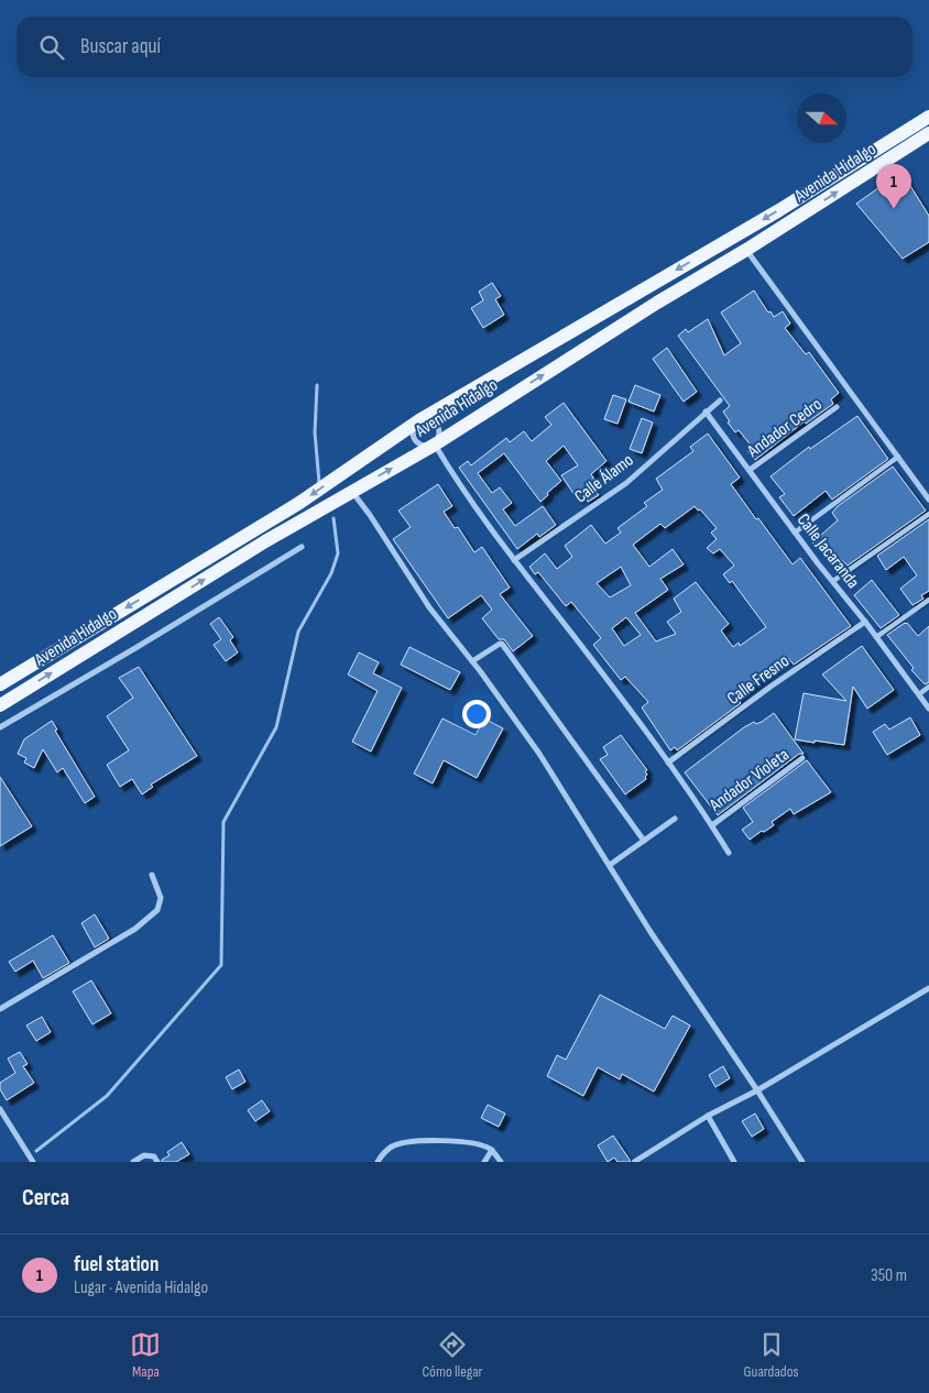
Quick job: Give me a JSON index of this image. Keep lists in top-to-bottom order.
{
  "streets": {
    "main road": ["Avenida Hidalgo"],
    "street": [
      "Andador Cedro",
      "Calle Álamo",
      "Calle Jacaranda",
      "Calle Fresno",
      "Andador Violeta"
    ]
  },
  "crossings": [
    ["Andador Cedro", "Calle Jacaranda"],
    ["Calle Álamo", "Calle Jacaranda"],
    ["Calle Jacaranda", "Calle Fresno"]
  ],
  "north": "right",
  "page": {
    "search": "Buscar aquí",
    "pins": "1",
    "heading": "Cerca",
    "list": [
      {
        "mark": "1",
        "name": "fuel station",
        "note": "Lugar · Avenida Hidalgo",
        "value": "350 m"
      }
    ],
    "nav": ["Mapa", "Cómo llegar", "Guardados"]
  }
}
